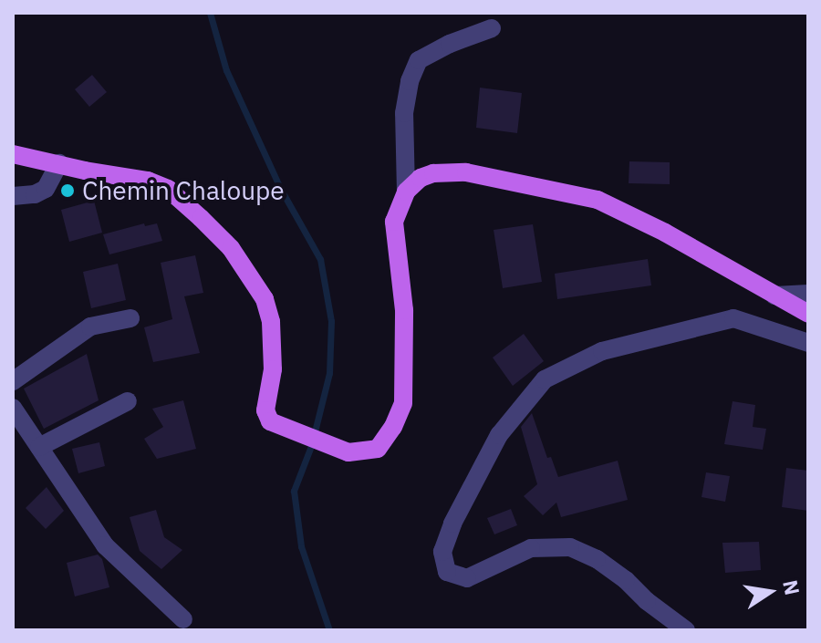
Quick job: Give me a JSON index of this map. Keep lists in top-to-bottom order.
{
  "places": ["Chemin Chaloupe"],
  "north": "right"
}
